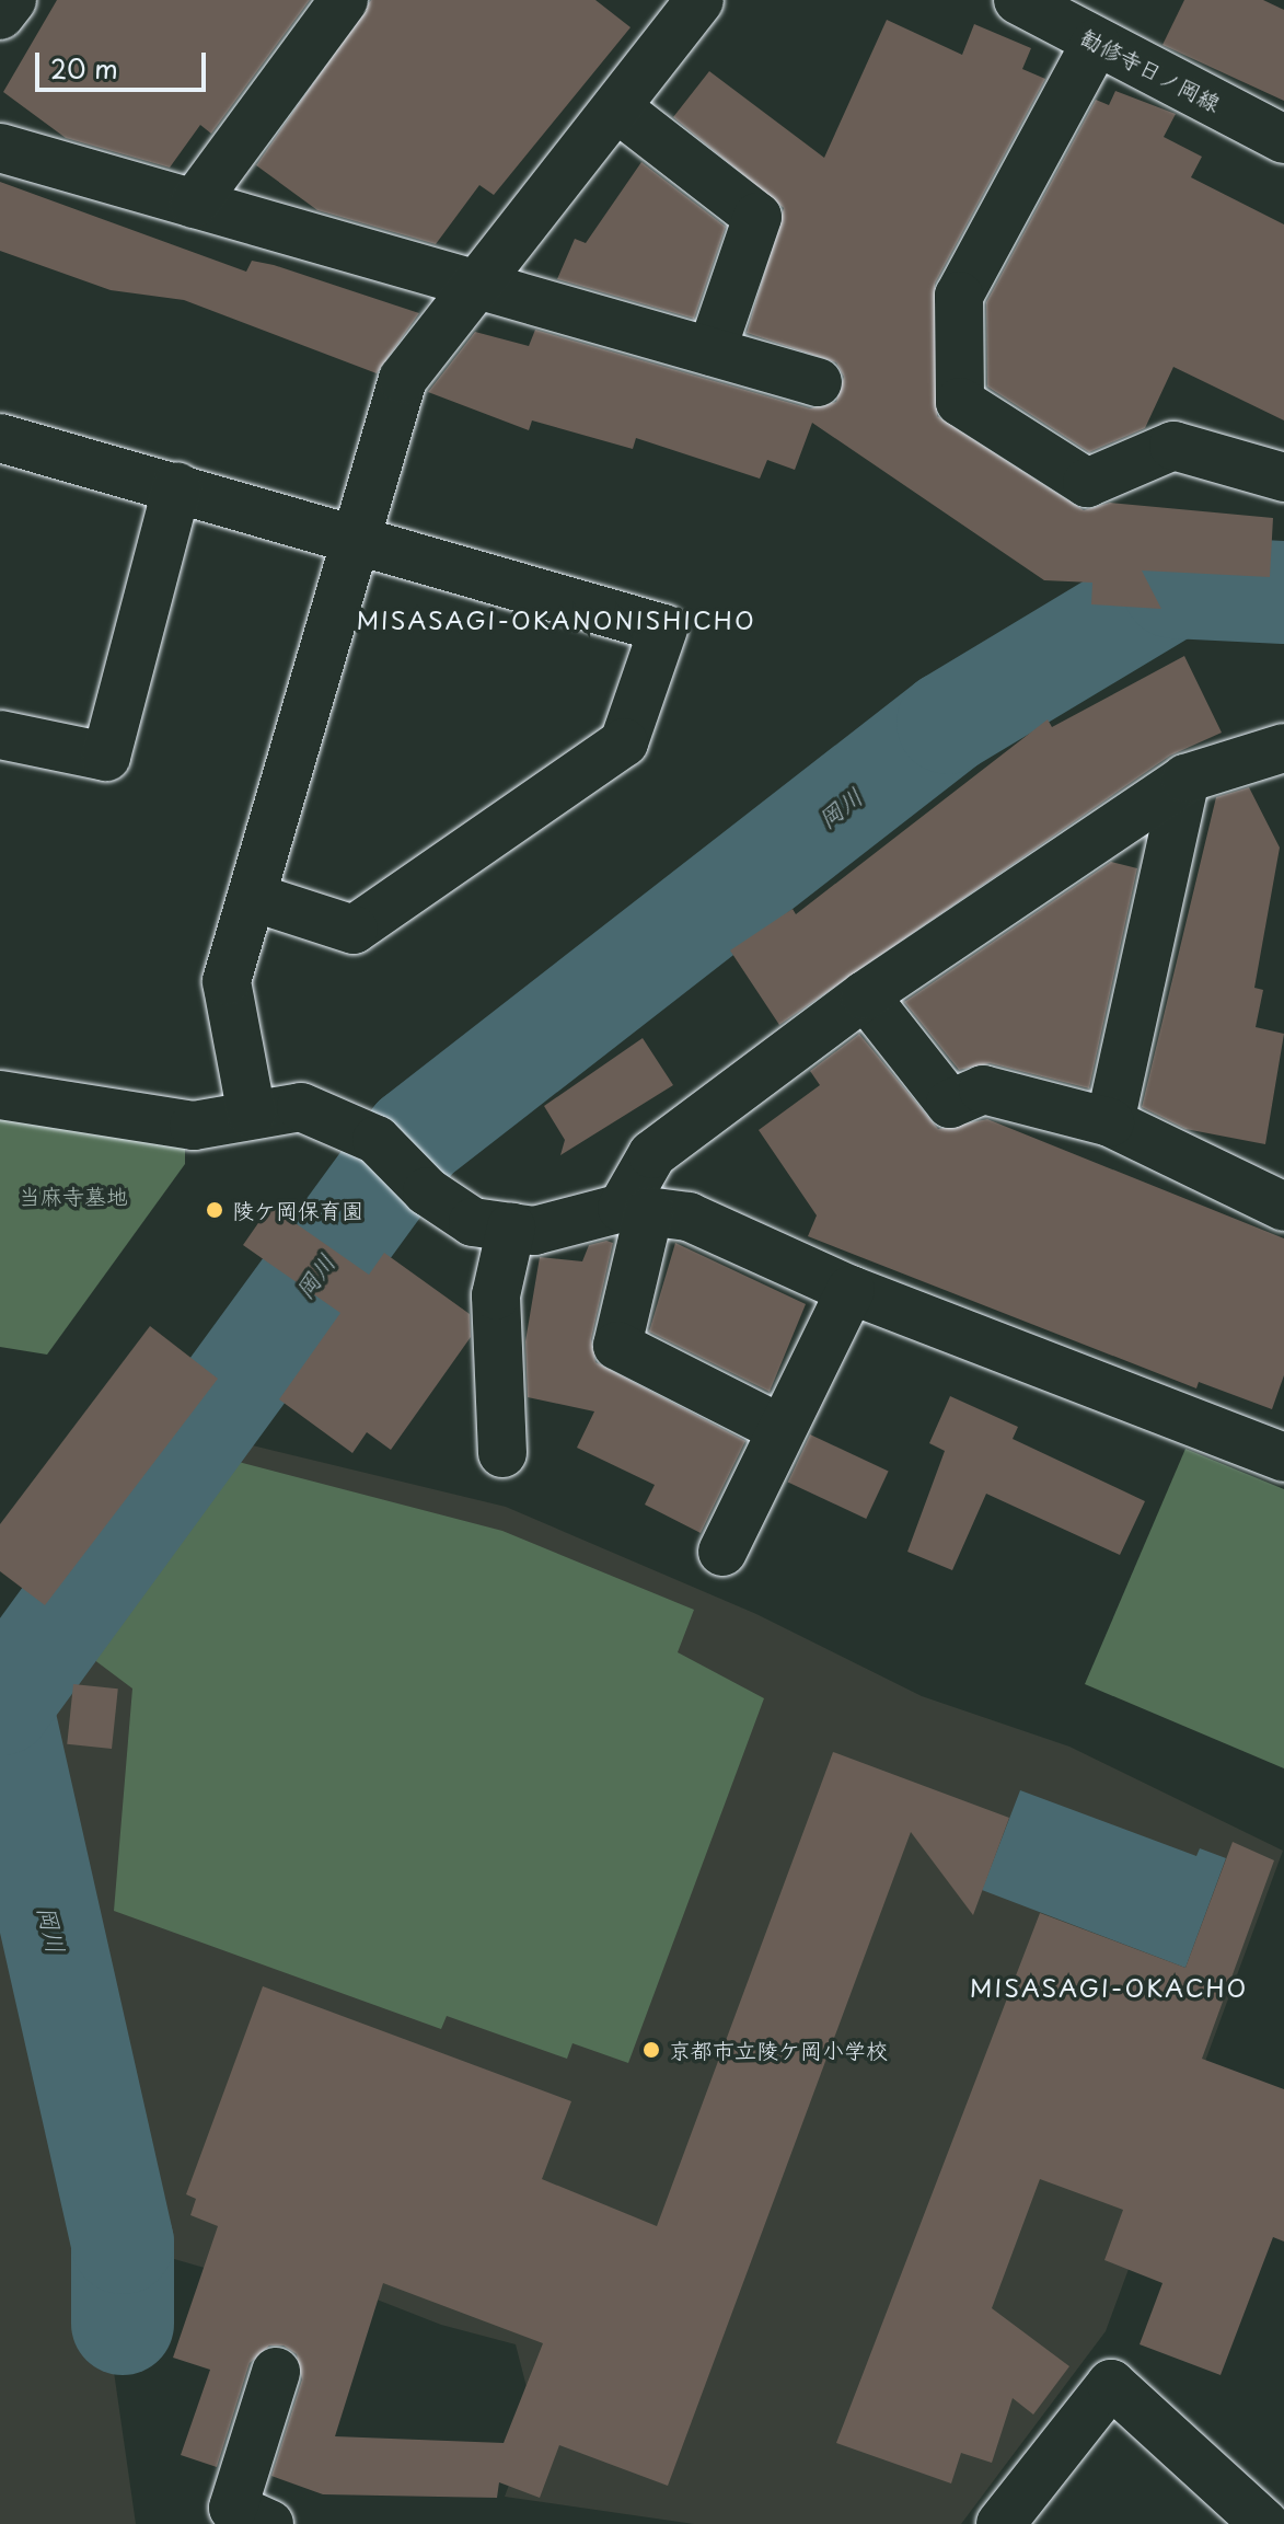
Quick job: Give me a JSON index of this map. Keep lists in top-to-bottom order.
{
  "streets": {
    "street": ["勧修寺日ノ岡線"]
  },
  "districts": ["MISASAGI-OKANONISHICHO", "MISASAGI-OKACHO"],
  "water": ["岡川"],
  "parks": ["当麻寺墓地"],
  "places": ["陵ケ岡保育園", "京都市立陵ケ岡小学校"],
  "scale_bar": "20 m"
}
